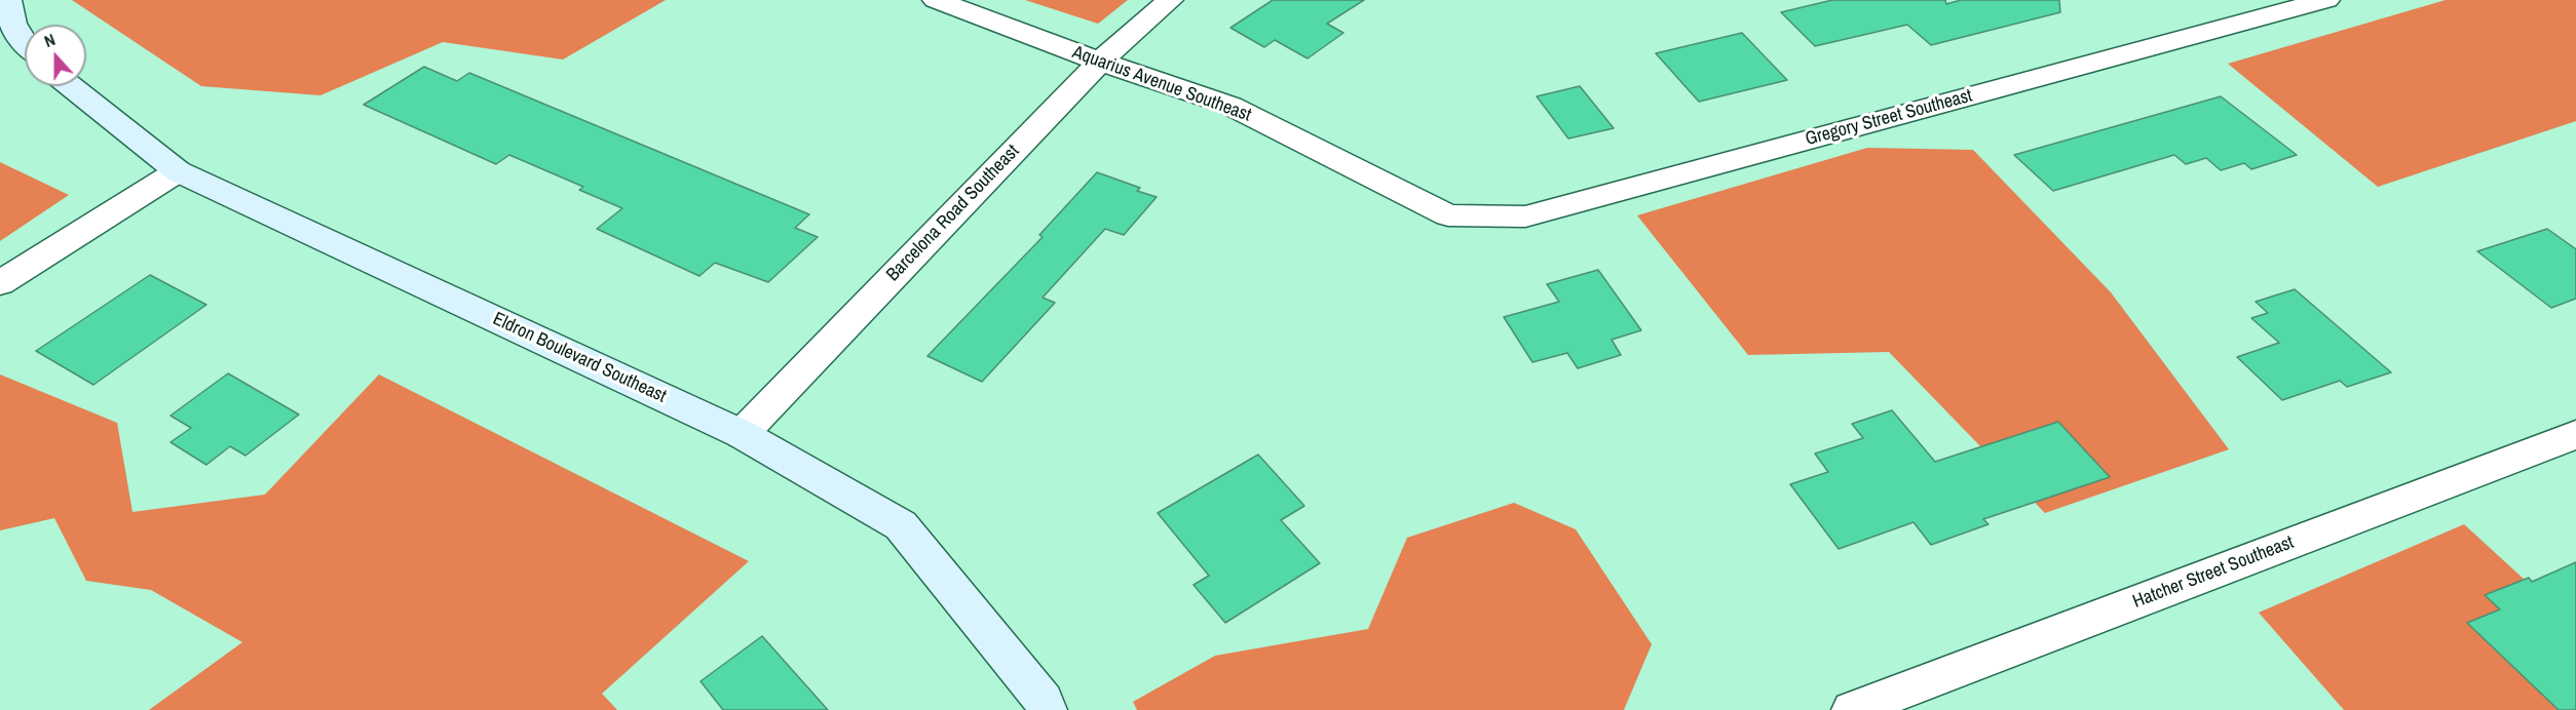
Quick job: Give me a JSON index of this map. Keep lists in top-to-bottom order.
{
  "streets": {
    "street": [
      "Aquarius Avenue Southeast",
      "Gregory Street Southeast",
      "Barcelona Road Southeast",
      "Eldron Boulevard Southeast",
      "Hatcher Street Southeast"
    ]
  },
  "crossings": [
    ["Aquarius Avenue Southeast", "Gregory Street Southeast"],
    ["Aquarius Avenue Southeast", "Barcelona Road Southeast"],
    ["Barcelona Road Southeast", "Eldron Boulevard Southeast"]
  ],
  "north": "top"
}
